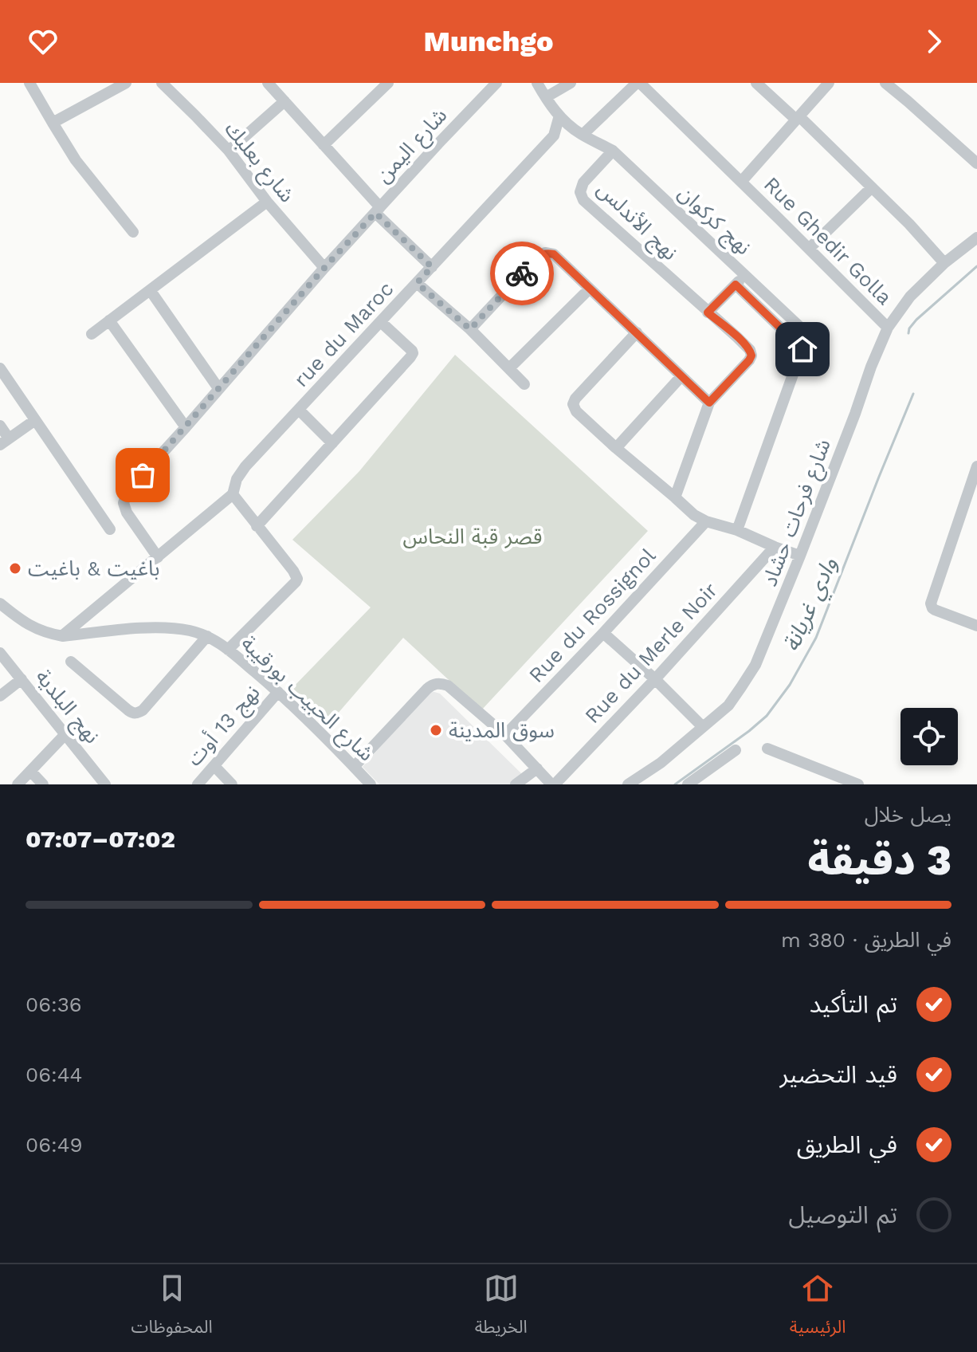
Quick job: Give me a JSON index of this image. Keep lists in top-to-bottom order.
{
  "streets": {
    "street": [
      "شارع اليمن",
      "شارع بعلبك",
      "نهج كركوان",
      "نهج الأندلس",
      "Rue Ghedir Golla",
      "rue du Maroc",
      "شارع فرحات حشاد",
      "Rue du Rossignol",
      "Rue du Merle Noir",
      "شارع الحبيب بورقيبة",
      "نهج البلدية",
      "نهج 13 أوت"
    ]
  },
  "crossings": [
    ["شارع اليمن", "شارع بعلبك"],
    ["نهج كركوان", "نهج الأندلس"],
    ["Rue Ghedir Golla", "شارع فرحات حشاد"],
    ["شارع الحبيب بورقيبة", "نهج 13 أوت"]
  ],
  "water": ["وادي غريانة"],
  "parks": ["قصر قبة النحاس"],
  "places": ["باغيت & باغيت", "سوق المدينة"],
  "page": {
    "header": "Munchgo",
    "heading": ["3 دقيقة", "يصل خلال", "07:02–07:07"],
    "bar": "في الطريق · 380 m",
    "list": [
      ["تم التأكيد", "06:36"],
      ["قيد التحضير", "06:44"],
      ["في الطريق", "06:49"],
      "تم التوصيل"
    ],
    "tabs": ["الرئيسية", "الخريطة", "المحفوظات"]
  }
}
